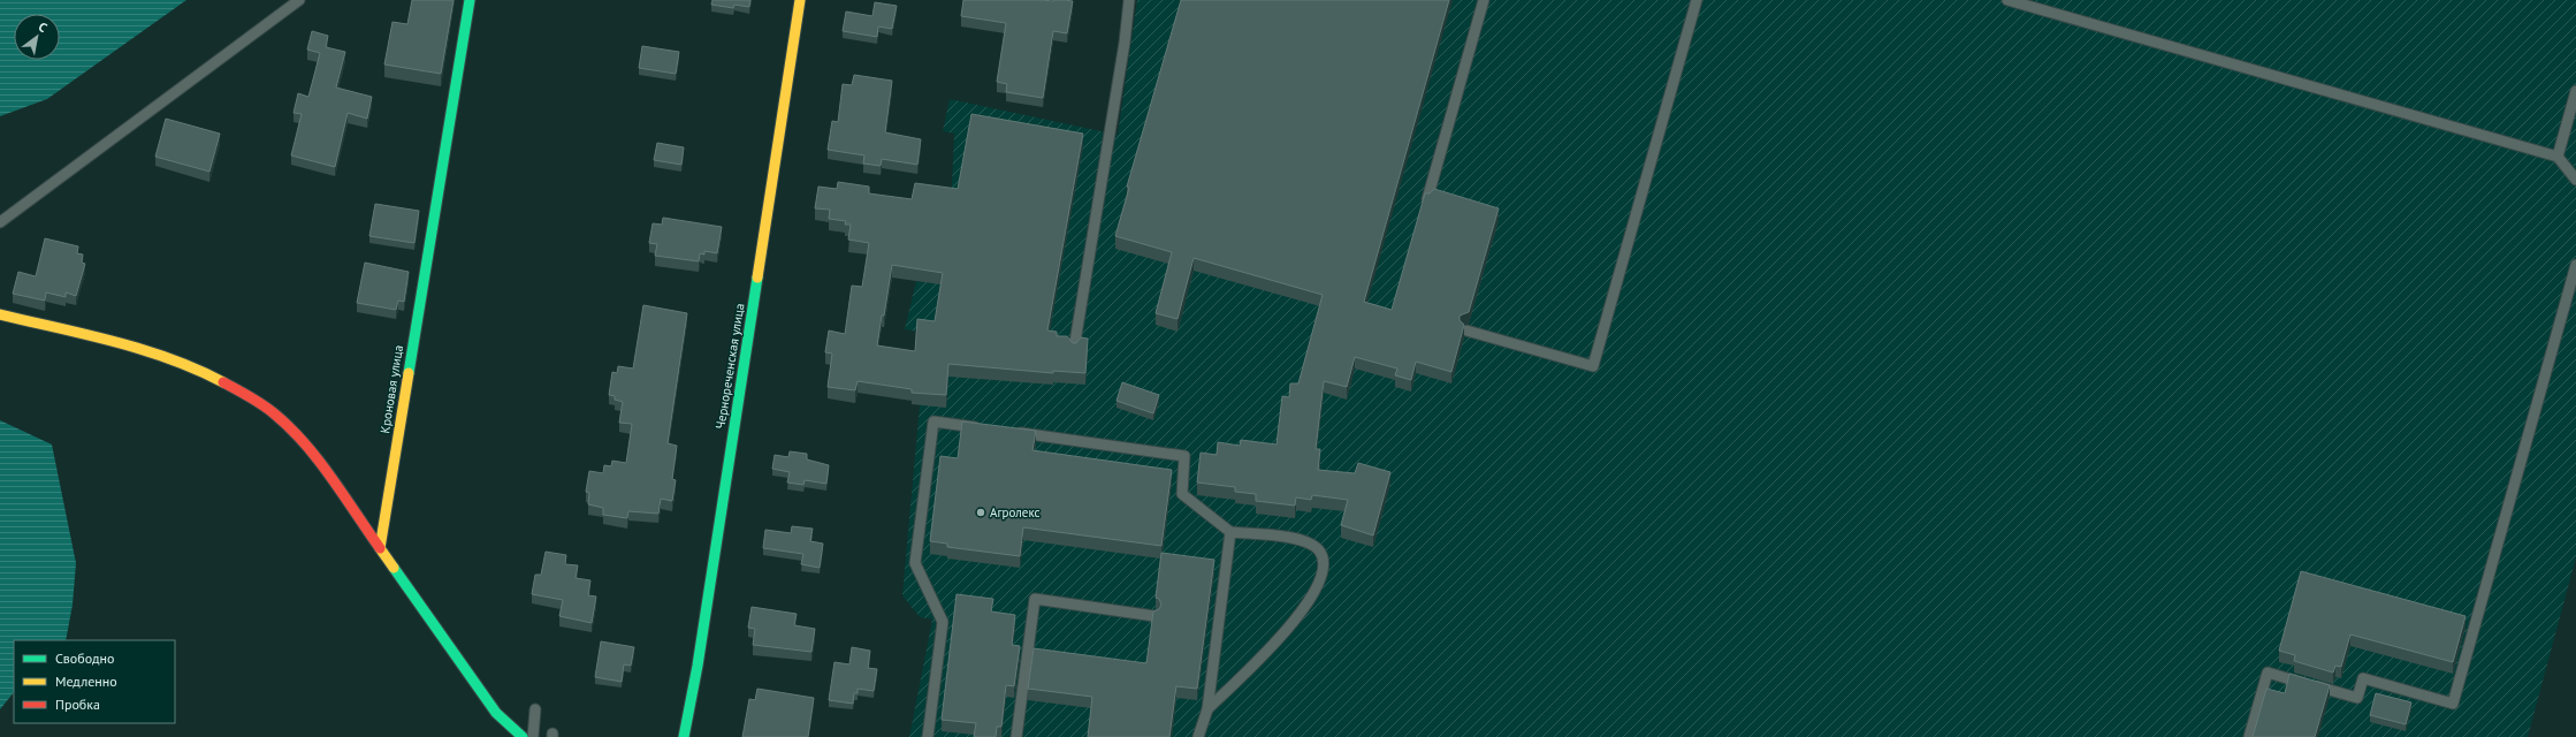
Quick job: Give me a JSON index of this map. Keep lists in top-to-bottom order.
{
  "streets": {
    "street": ["Чернореченская улица", "Кроновая улица"]
  },
  "places": ["Агролекс"],
  "legend": ["Свободно", "Медленно", "Пробка"],
  "north": "top right"
}
